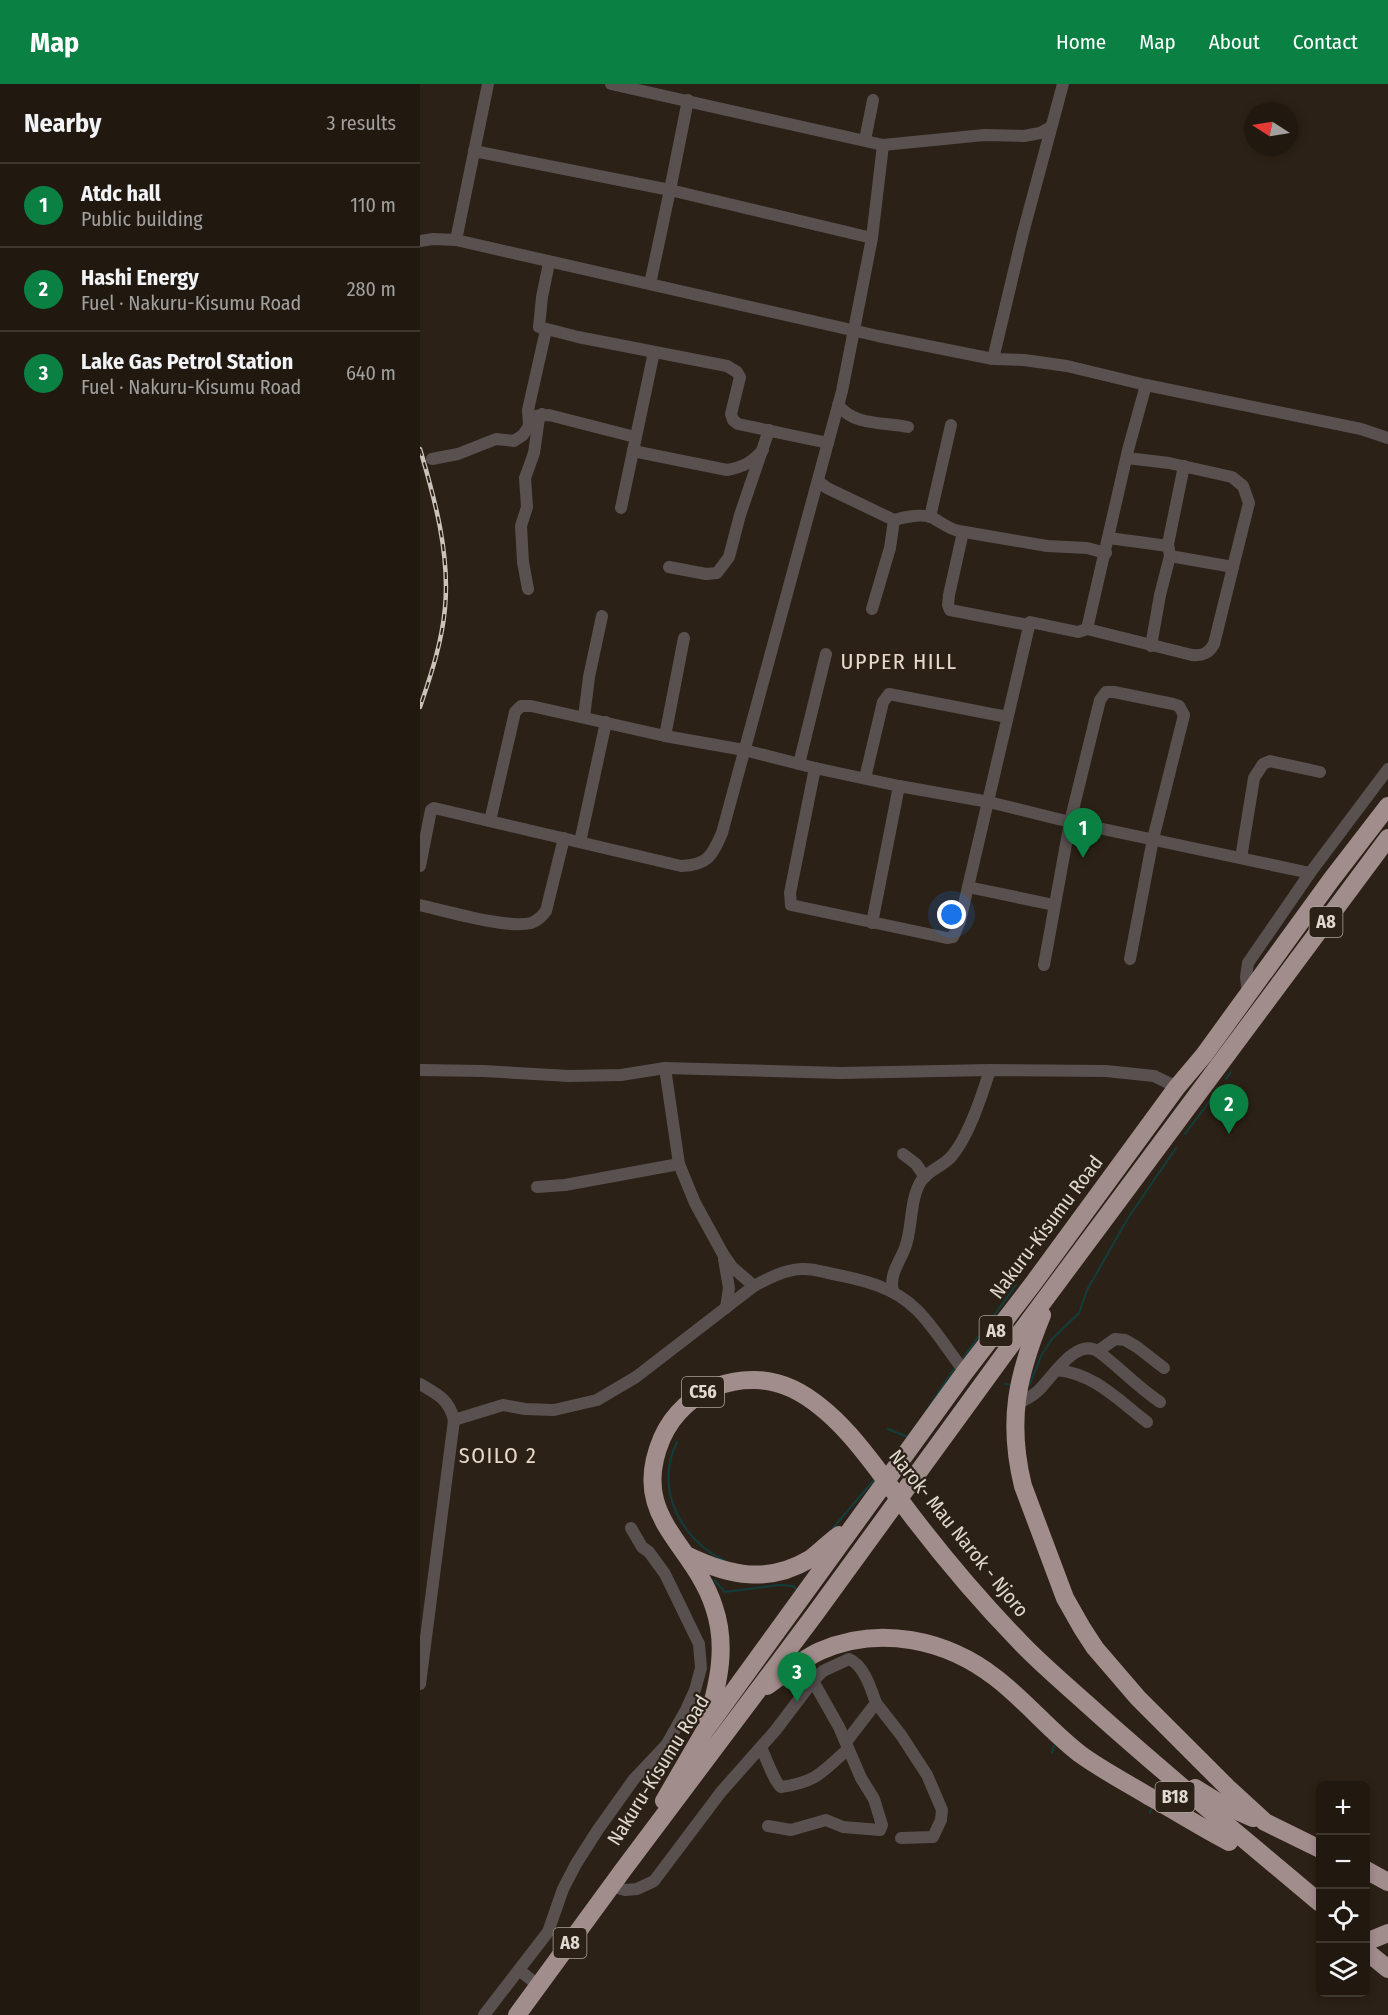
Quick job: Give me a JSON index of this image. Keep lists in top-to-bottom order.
{
  "streets": {
    "highway": [
      "A8",
      "Nakuru-Kisumu Road",
      "C56",
      "Narok- Mau Narok - Njoro",
      "B18"
    ]
  },
  "crossings": [
    ["A8", "Nakuru-Kisumu Road"],
    ["C56", "Narok- Mau Narok - Njoro"]
  ],
  "districts": ["UPPER HILL", "SOILO 2"],
  "north": "left",
  "page": {
    "header": "Map",
    "nav": [
      "Home",
      "Map",
      "About",
      "Contact"
    ],
    "heading": ["Nearby", "3 results"],
    "list": [
      {
        "mark": "1",
        "name": "Atdc hall",
        "note": "Public building",
        "value": "110 m"
      },
      {
        "mark": "2",
        "name": "Hashi Energy",
        "note": "Fuel · Nakuru-Kisumu Road",
        "value": "280 m"
      },
      {
        "mark": "3",
        "name": "Lake Gas Petrol Station",
        "note": "Fuel · Nakuru-Kisumu Road",
        "value": "640 m"
      }
    ],
    "pins": ["1", "2", "3"],
    "map_buttons": ["+", "−"]
  }
}
